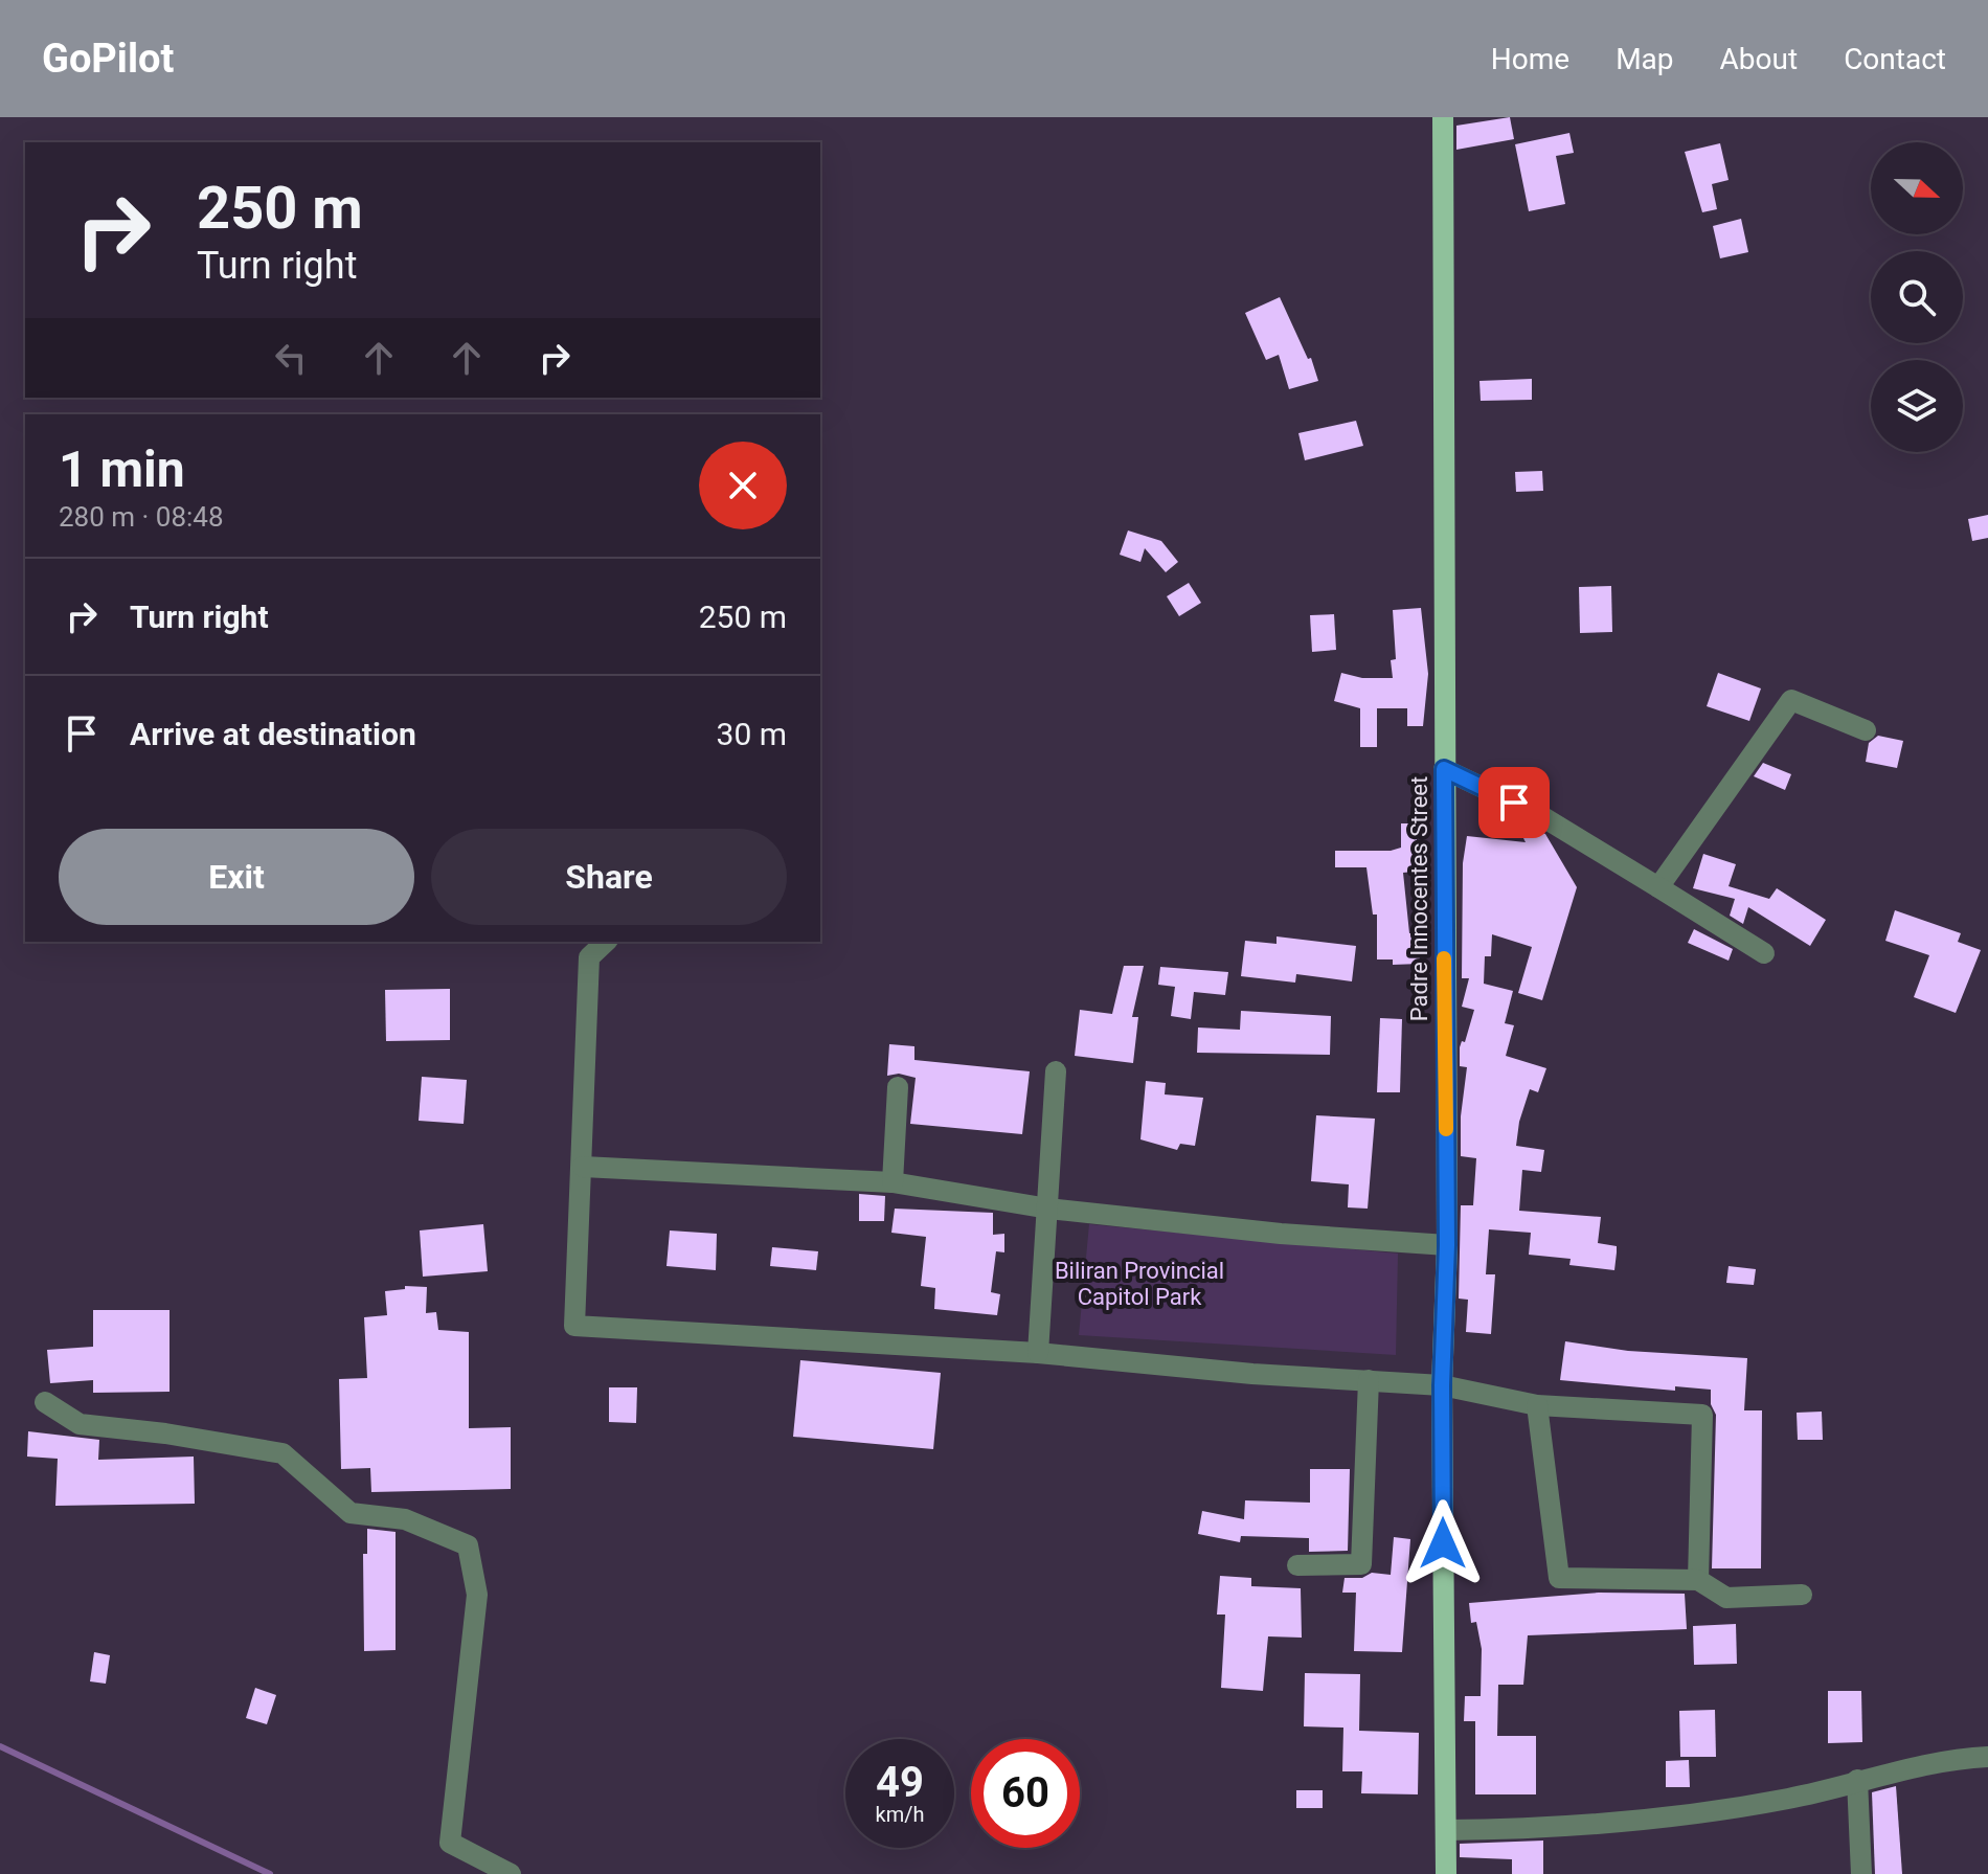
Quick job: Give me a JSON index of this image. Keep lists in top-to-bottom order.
{
  "streets": {
    "main road": ["Padre Innocentes Street"]
  },
  "parks": ["Biliran Provincial Capitol Park"],
  "north": "right",
  "page": {
    "header": "GoPilot",
    "nav": [
      "Home",
      "Map",
      "About",
      "Contact"
    ],
    "turn": ["250 m", "Turn right"],
    "heading": ["1 min", "280 m · 08:48"],
    "list": [
      {
        "name": "Turn right",
        "value": "250 m"
      },
      {
        "name": "Arrive at destination",
        "value": "30 m"
      }
    ],
    "buttons": ["Exit", "Share"],
    "speed": "49 km/h",
    "limit": "60"
  }
}
